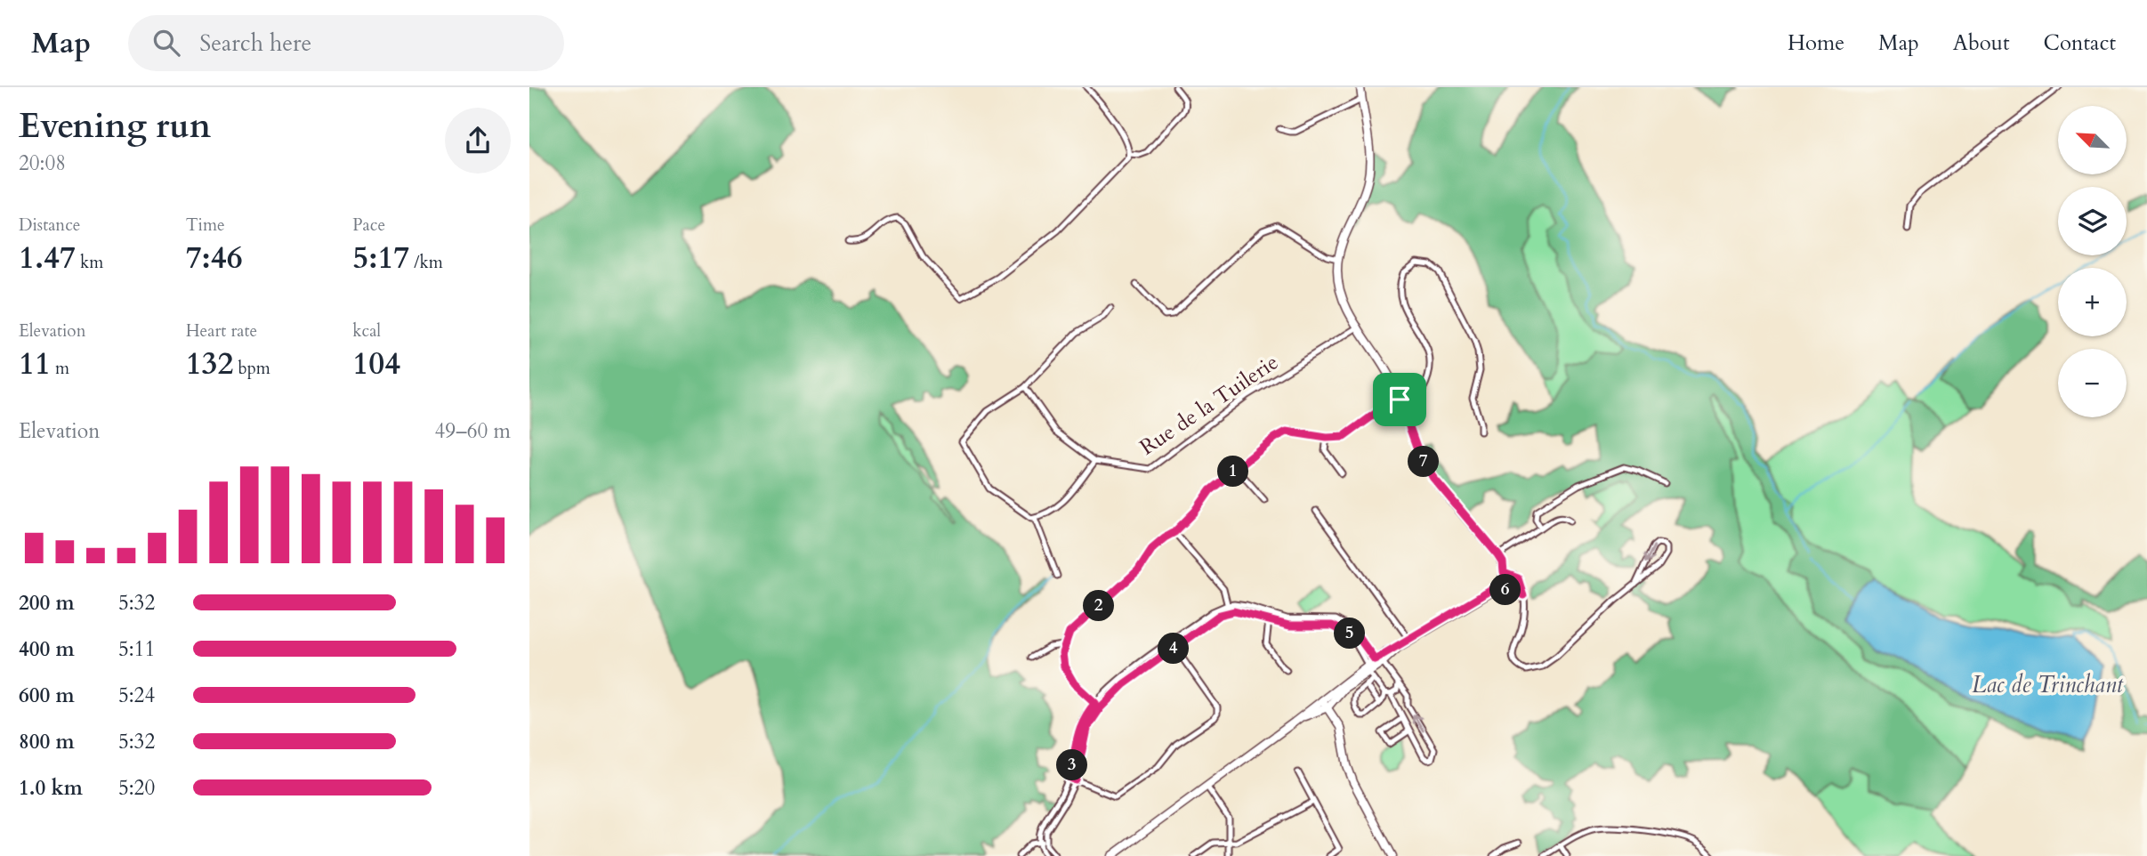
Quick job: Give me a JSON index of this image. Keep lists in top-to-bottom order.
{
  "streets": {
    "street": ["Rue de la Tuilerie"]
  },
  "water": ["Lac de Trinchant"],
  "north": "top left",
  "page": {
    "header": "Map",
    "search": "Search here",
    "nav": [
      "Home",
      "Map",
      "About",
      "Contact"
    ],
    "heading": ["Evening run", "20:08"],
    "map_buttons": ["+", "−"],
    "stats": [
      ["Distance", "1.47 km"],
      ["Time", "7:46"],
      ["Pace", "5:17 /km"],
      ["Elevation", "11 m"],
      ["Heart rate", "132 bpm"],
      ["kcal", "104"]
    ],
    "chart": ["Elevation", "49–60 m"],
    "pins": [
      "7",
      "1",
      "6",
      "2",
      "5",
      "4",
      "3"
    ],
    "list": [
      {
        "name": "200 m",
        "note": "5:32"
      },
      {
        "name": "400 m",
        "note": "5:11"
      },
      {
        "name": "600 m",
        "note": "5:24"
      },
      {
        "name": "800 m",
        "note": "5:32"
      },
      {
        "name": "1.0 km",
        "note": "5:20"
      }
    ]
  }
}
